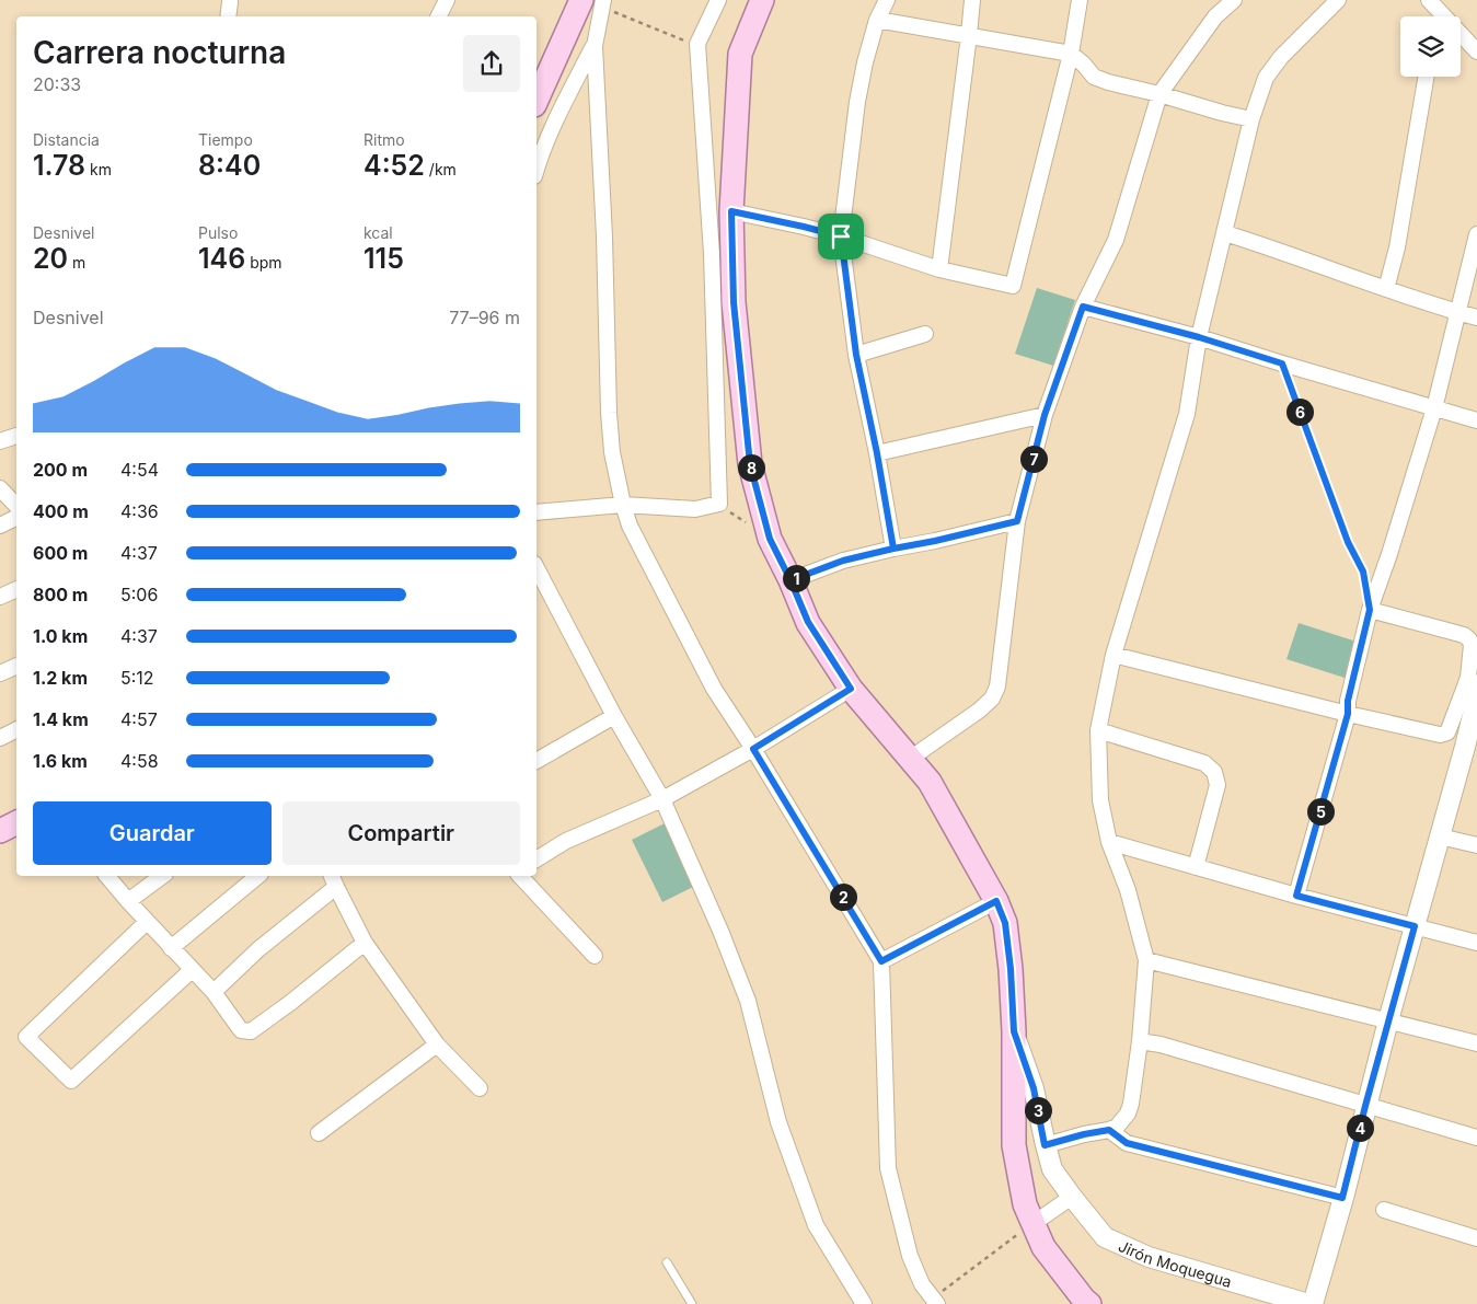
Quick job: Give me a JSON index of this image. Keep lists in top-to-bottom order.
{
  "streets": {
    "street": ["Jirón Moquegua"]
  },
  "page": {
    "heading": ["Carrera nocturna", "20:33"],
    "stats": [
      ["Distancia", "1.78 km"],
      ["Tiempo", "8:40"],
      ["Ritmo", "4:52 /km"],
      ["Desnivel", "20 m"],
      ["Pulso", "146 bpm"],
      ["kcal", "115"]
    ],
    "chart": ["Desnivel", "77–96 m"],
    "pins": [
      "6",
      "7",
      "8",
      "1",
      "5",
      "2",
      "3",
      "4"
    ],
    "list": [
      {
        "name": "200 m",
        "note": "4:54"
      },
      {
        "name": "400 m",
        "note": "4:36"
      },
      {
        "name": "600 m",
        "note": "4:37"
      },
      {
        "name": "800 m",
        "note": "5:06"
      },
      {
        "name": "1.0 km",
        "note": "4:37"
      },
      {
        "name": "1.2 km",
        "note": "5:12"
      },
      {
        "name": "1.4 km",
        "note": "4:57"
      },
      {
        "name": "1.6 km",
        "note": "4:58"
      }
    ],
    "buttons": ["Guardar", "Compartir"]
  }
}
